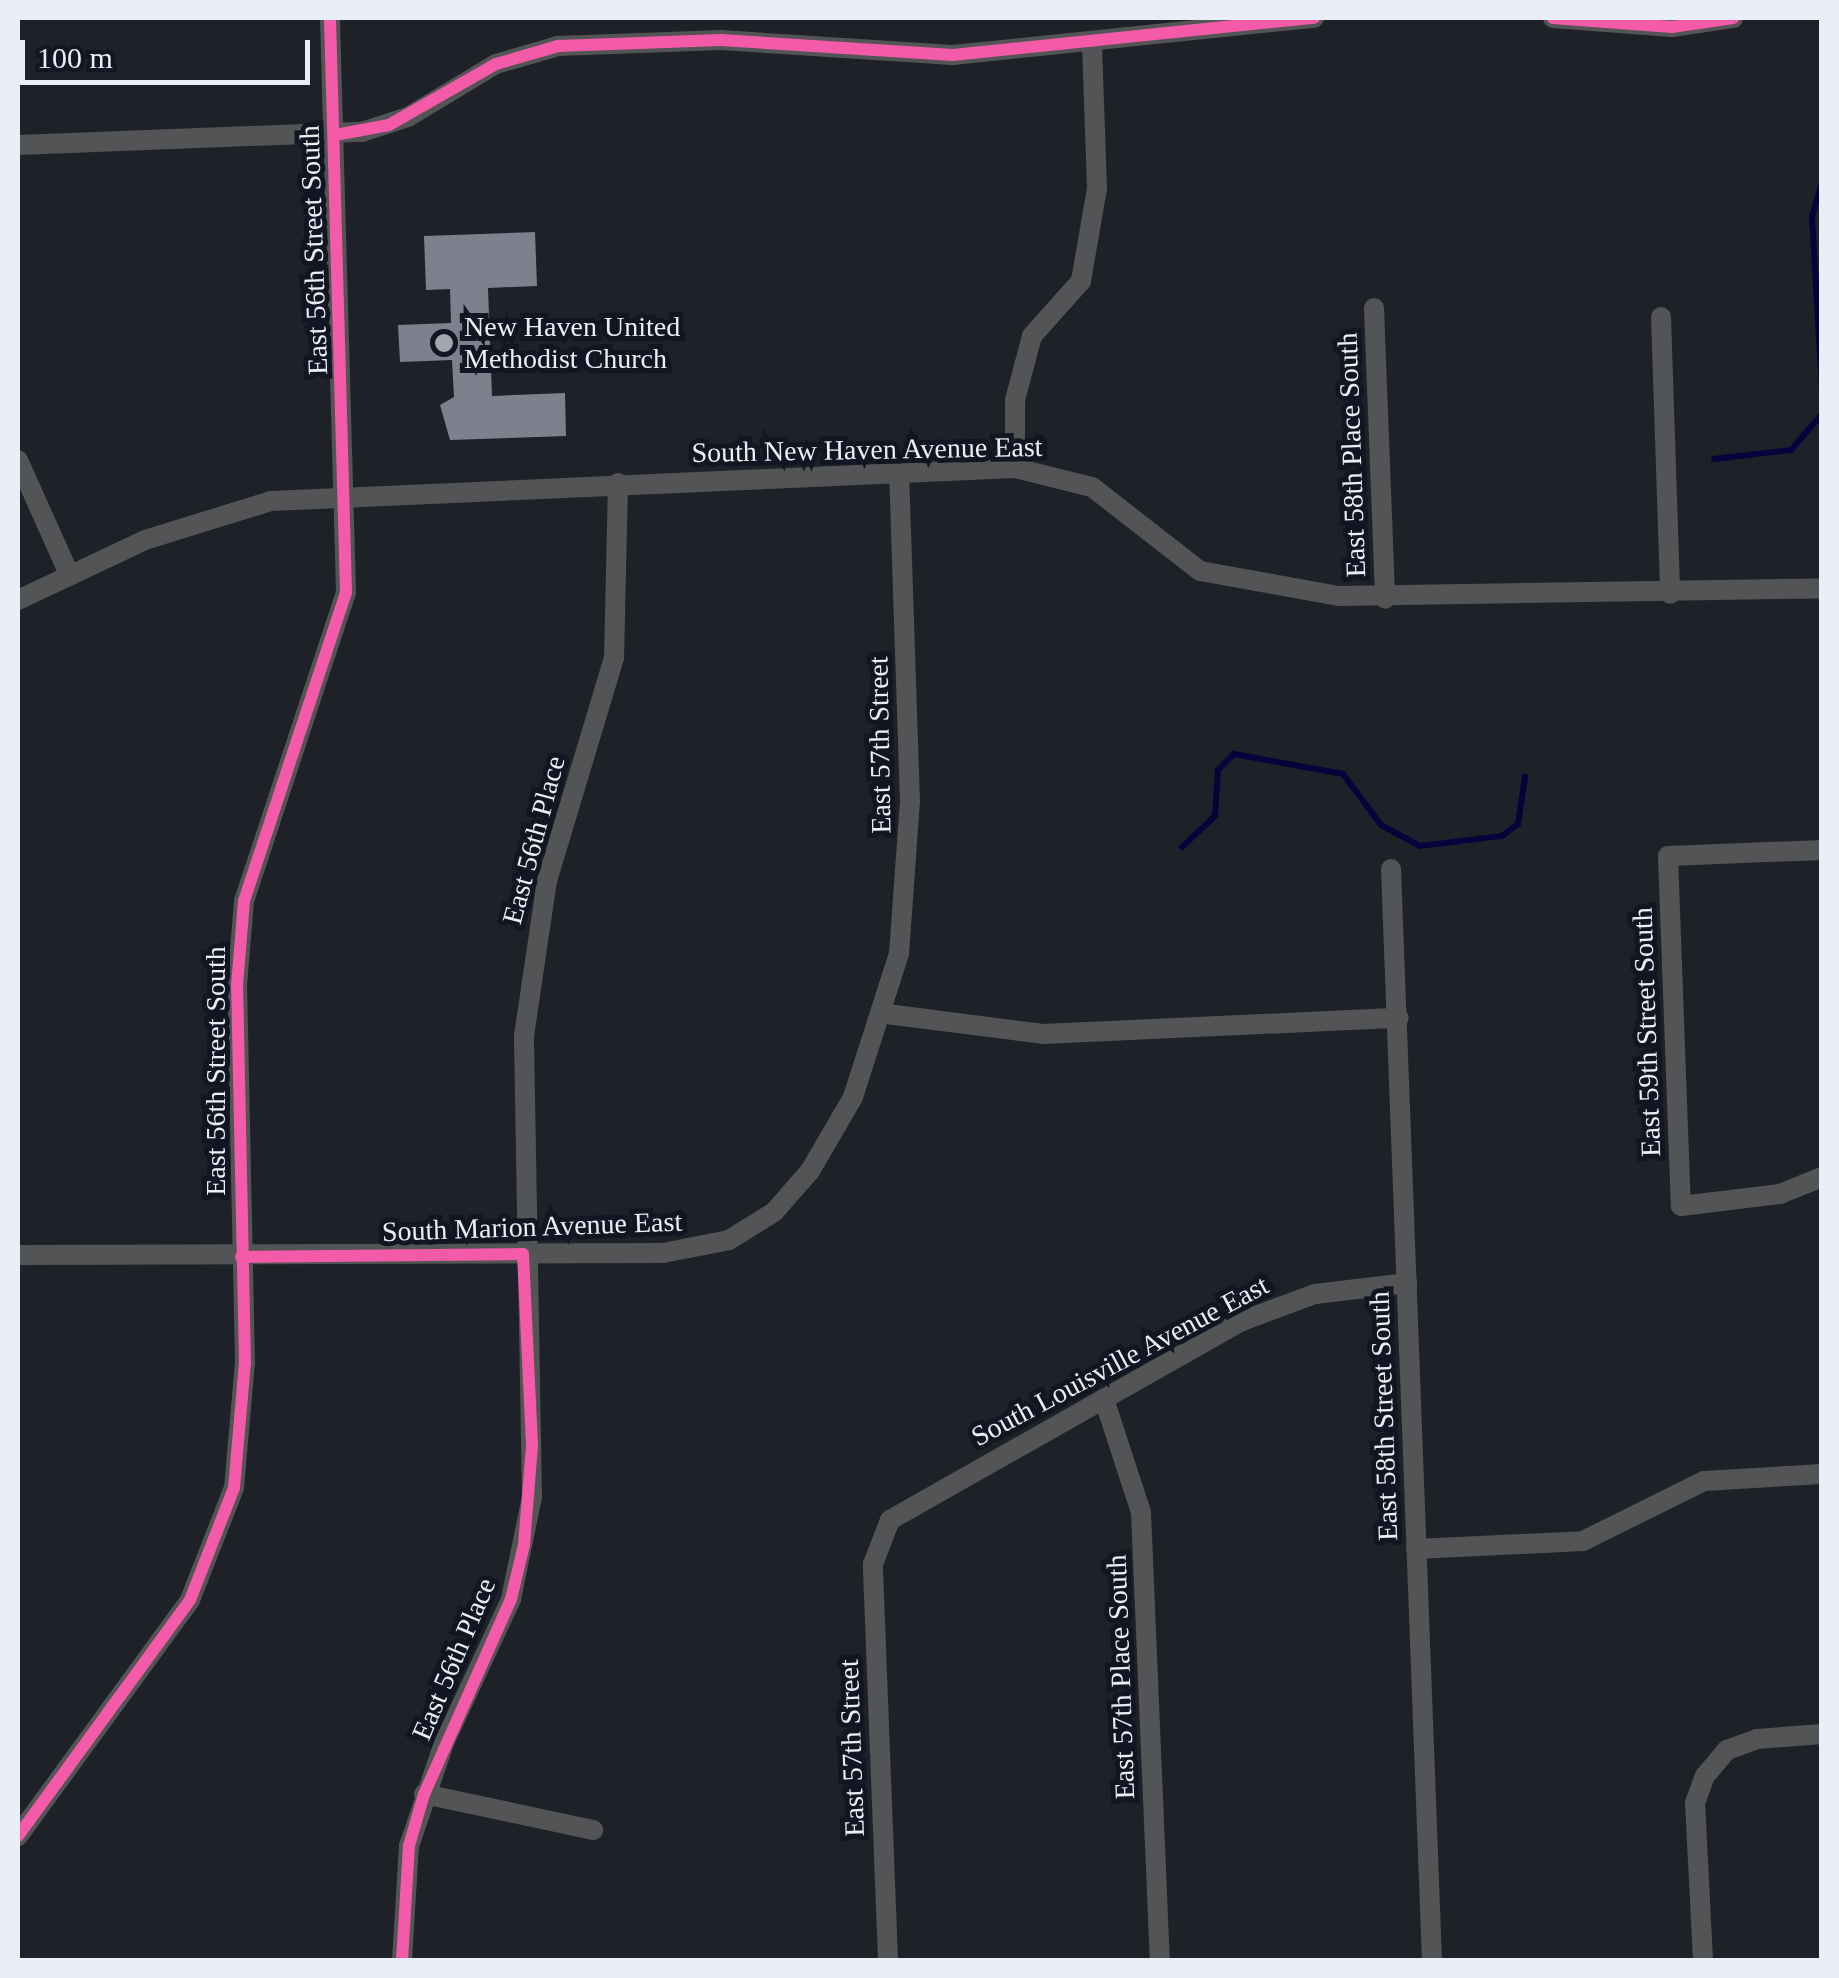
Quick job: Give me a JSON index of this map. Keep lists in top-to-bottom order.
{
  "streets": {
    "street": [
      "East 56th Street South",
      "South New Haven Avenue East",
      "East 58th Place South",
      "East 57th Street",
      "East 56th Place",
      "East 59th Street South",
      "South Marion Avenue East",
      "South Louisville Avenue East",
      "East 58th Street South",
      "East 57th Place South"
    ]
  },
  "crossings": [
    ["East 56th Street South", "South New Haven Avenue East"],
    ["East 56th Street South", "South Marion Avenue East"],
    ["South New Haven Avenue East", "East 58th Place South"],
    ["South New Haven Avenue East", "East 57th Street"],
    ["South New Haven Avenue East", "East 56th Place"],
    ["East 57th Street", "South Marion Avenue East"],
    ["East 57th Street", "South Louisville Avenue East"],
    ["East 56th Place", "South Marion Avenue East"],
    ["South Louisville Avenue East", "East 58th Street South"],
    ["South Louisville Avenue East", "East 57th Place South"]
  ],
  "places": ["New Haven United Methodist Church"],
  "scale_bar": "100 m"
}
